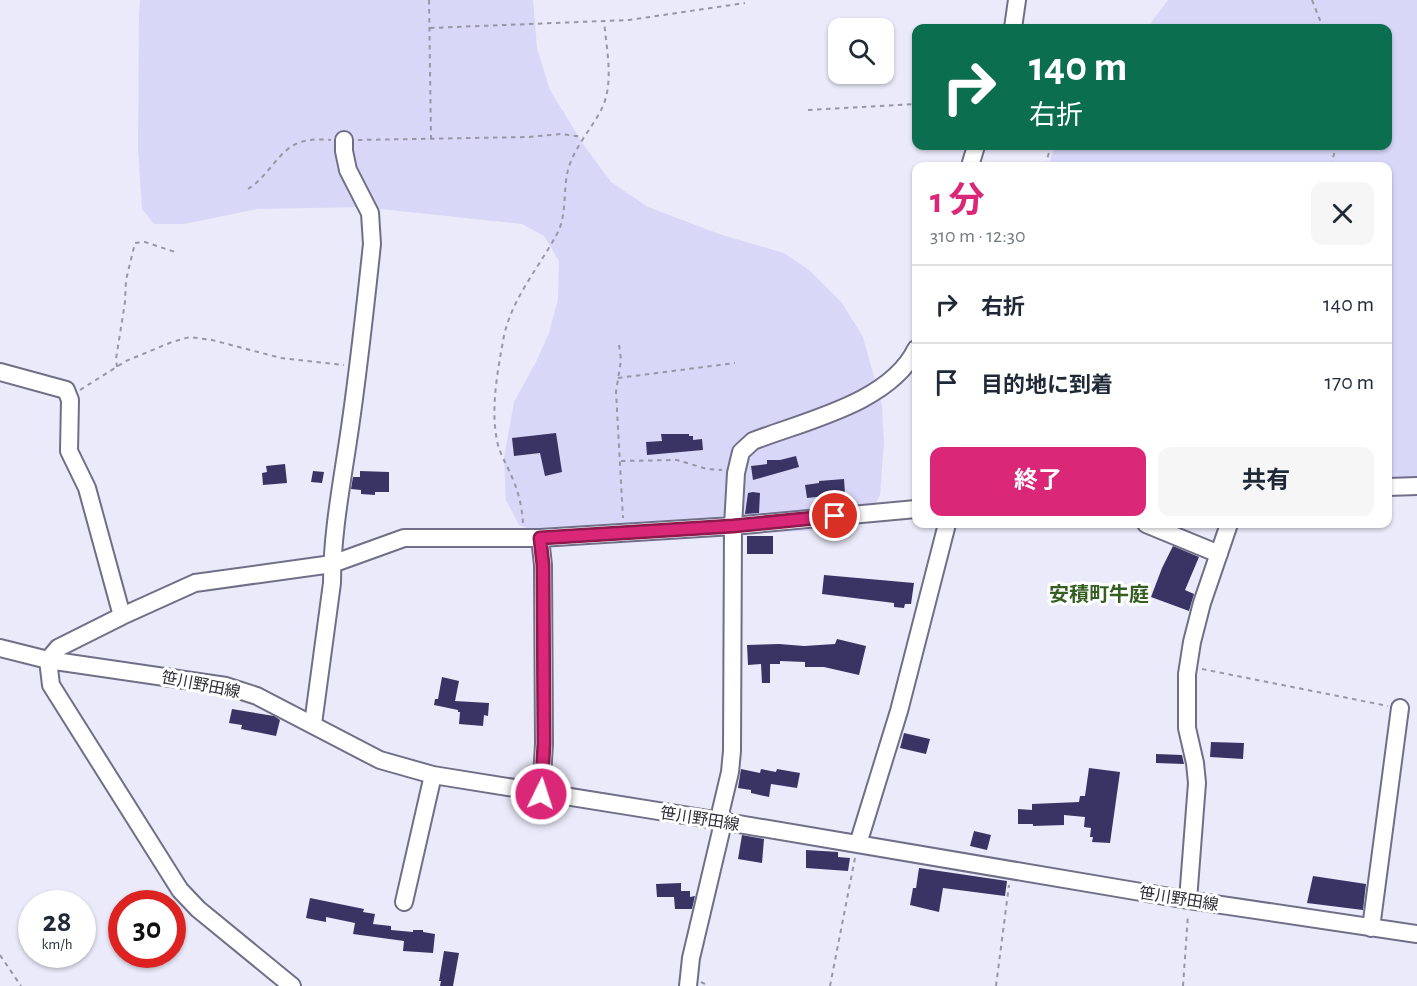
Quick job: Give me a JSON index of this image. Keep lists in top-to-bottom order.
{
  "streets": {
    "street": ["笹川野田線"]
  },
  "districts": ["安積町牛庭"],
  "page": {
    "turn": ["140 m", "右折"],
    "heading": ["1 分", "310 m · 12:30"],
    "list": [
      {
        "name": "右折",
        "value": "140 m"
      },
      {
        "name": "目的地に到着",
        "value": "170 m"
      }
    ],
    "buttons": ["終了", "共有"],
    "speed": "28 km/h",
    "limit": "30"
  }
}
